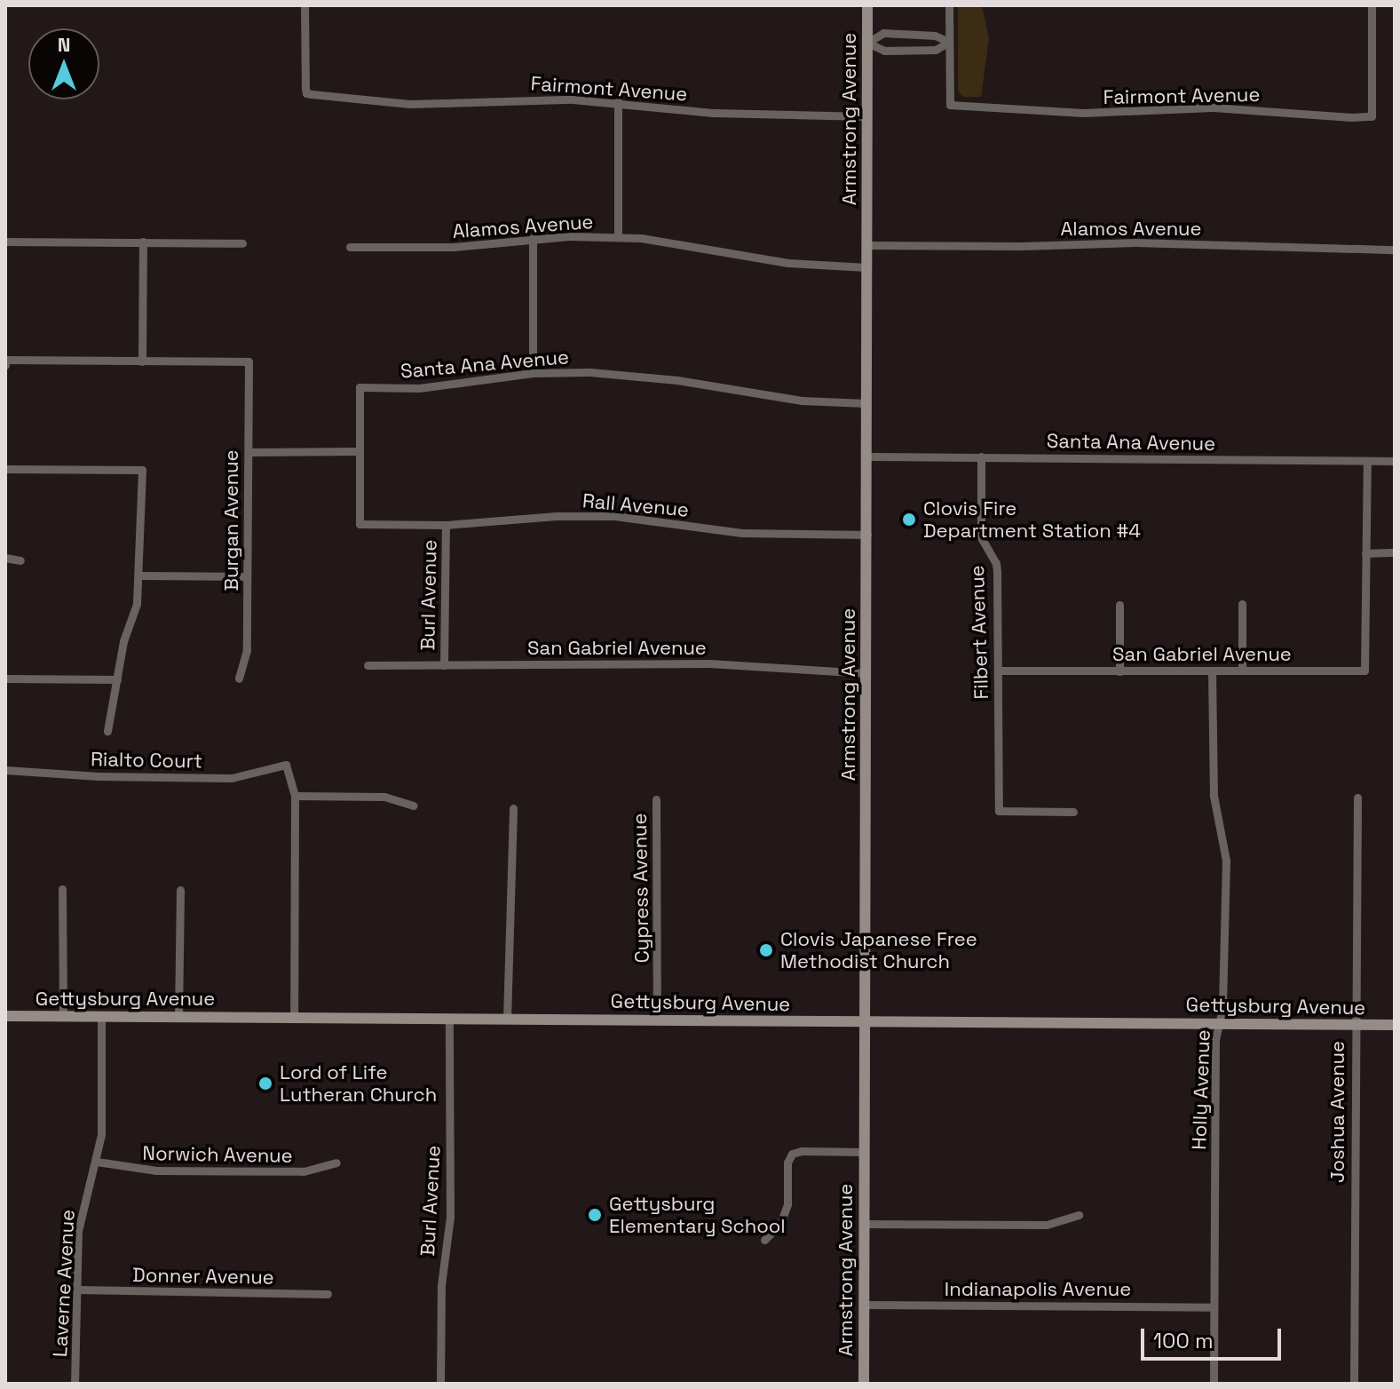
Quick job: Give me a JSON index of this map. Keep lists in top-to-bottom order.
{
  "streets": {
    "street": [
      "Fairmont Avenue",
      "Armstrong Avenue",
      "Alamos Avenue",
      "Santa Ana Avenue",
      "Rall Avenue",
      "Burgan Avenue",
      "Burl Avenue",
      "Filbert Avenue",
      "San Gabriel Avenue",
      "Rialto Court",
      "Cypress Avenue",
      "Gettysburg Avenue",
      "Holly Avenue",
      "Joshua Avenue",
      "Norwich Avenue",
      "Donner Avenue",
      "Laverne Avenue",
      "Indianapolis Avenue"
    ]
  },
  "crossings": [
    ["Fairmont Avenue", "Armstrong Avenue"],
    ["Armstrong Avenue", "Alamos Avenue"],
    ["Armstrong Avenue", "Santa Ana Avenue"],
    ["Armstrong Avenue", "Rall Avenue"],
    ["Armstrong Avenue", "San Gabriel Avenue"],
    ["Armstrong Avenue", "Gettysburg Avenue"],
    ["Armstrong Avenue", "Indianapolis Avenue"],
    ["Santa Ana Avenue", "Rall Avenue"],
    ["Santa Ana Avenue", "Filbert Avenue"],
    ["Rall Avenue", "Burl Avenue"],
    ["Burl Avenue", "San Gabriel Avenue"],
    ["Burl Avenue", "Gettysburg Avenue"],
    ["Filbert Avenue", "San Gabriel Avenue"],
    ["San Gabriel Avenue", "Holly Avenue"],
    ["Cypress Avenue", "Gettysburg Avenue"],
    ["Gettysburg Avenue", "Holly Avenue"],
    ["Gettysburg Avenue", "Joshua Avenue"],
    ["Gettysburg Avenue", "Laverne Avenue"],
    ["Holly Avenue", "Indianapolis Avenue"],
    ["Norwich Avenue", "Laverne Avenue"],
    ["Donner Avenue", "Laverne Avenue"]
  ],
  "places": [
    "Clovis Fire Department Station #4",
    "Clovis Japanese Free Methodist Church",
    "Lord of Life Lutheran Church",
    "Gettysburg Elementary School"
  ],
  "scale_bar": "100 m",
  "north": "top"
}
